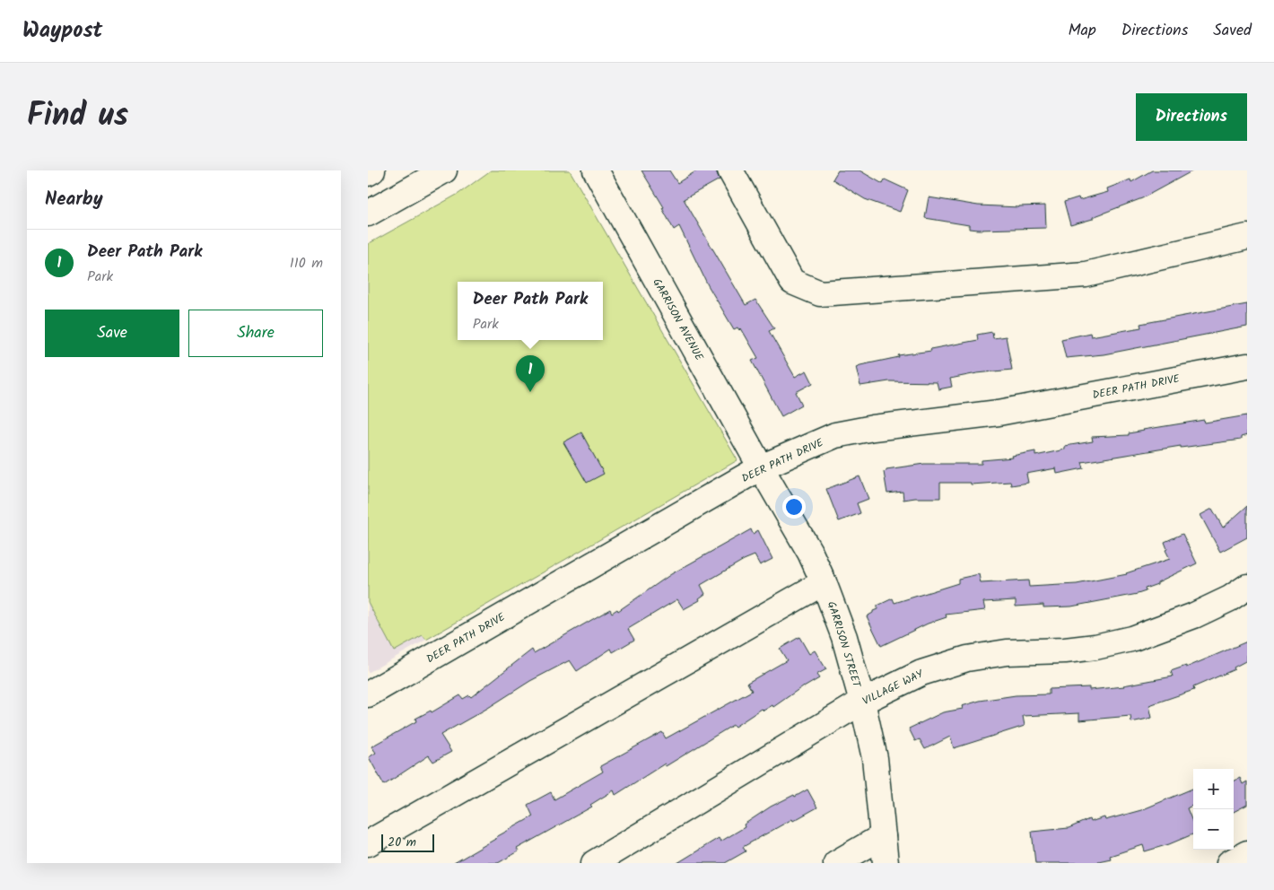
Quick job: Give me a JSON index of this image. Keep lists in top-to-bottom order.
{
  "streets": {
    "street": [
      "GARRISON AVENUE",
      "DEER PATH DRIVE",
      "GARRISON STREET",
      "VILLAGE WAY"
    ]
  },
  "crossings": [
    ["GARRISON AVENUE", "DEER PATH DRIVE"],
    ["GARRISON AVENUE", "GARRISON STREET"],
    ["DEER PATH DRIVE", "GARRISON STREET"],
    ["GARRISON STREET", "VILLAGE WAY"]
  ],
  "scale_bar": "20 m",
  "page": {
    "header": "Waypost",
    "nav": ["Map", "Directions", "Saved"],
    "title": "Find us",
    "buttons": [
      "Directions",
      ["Save", "Share"]
    ],
    "heading": "Nearby",
    "list": [
      {
        "mark": "1",
        "name": "Deer Path Park",
        "note": "Park",
        "value": "110 m"
      }
    ],
    "popup": ["Deer Path Park", "Park"],
    "pins": "1",
    "map_buttons": ["+", "−"],
    "scale": "20 m"
  }
}
